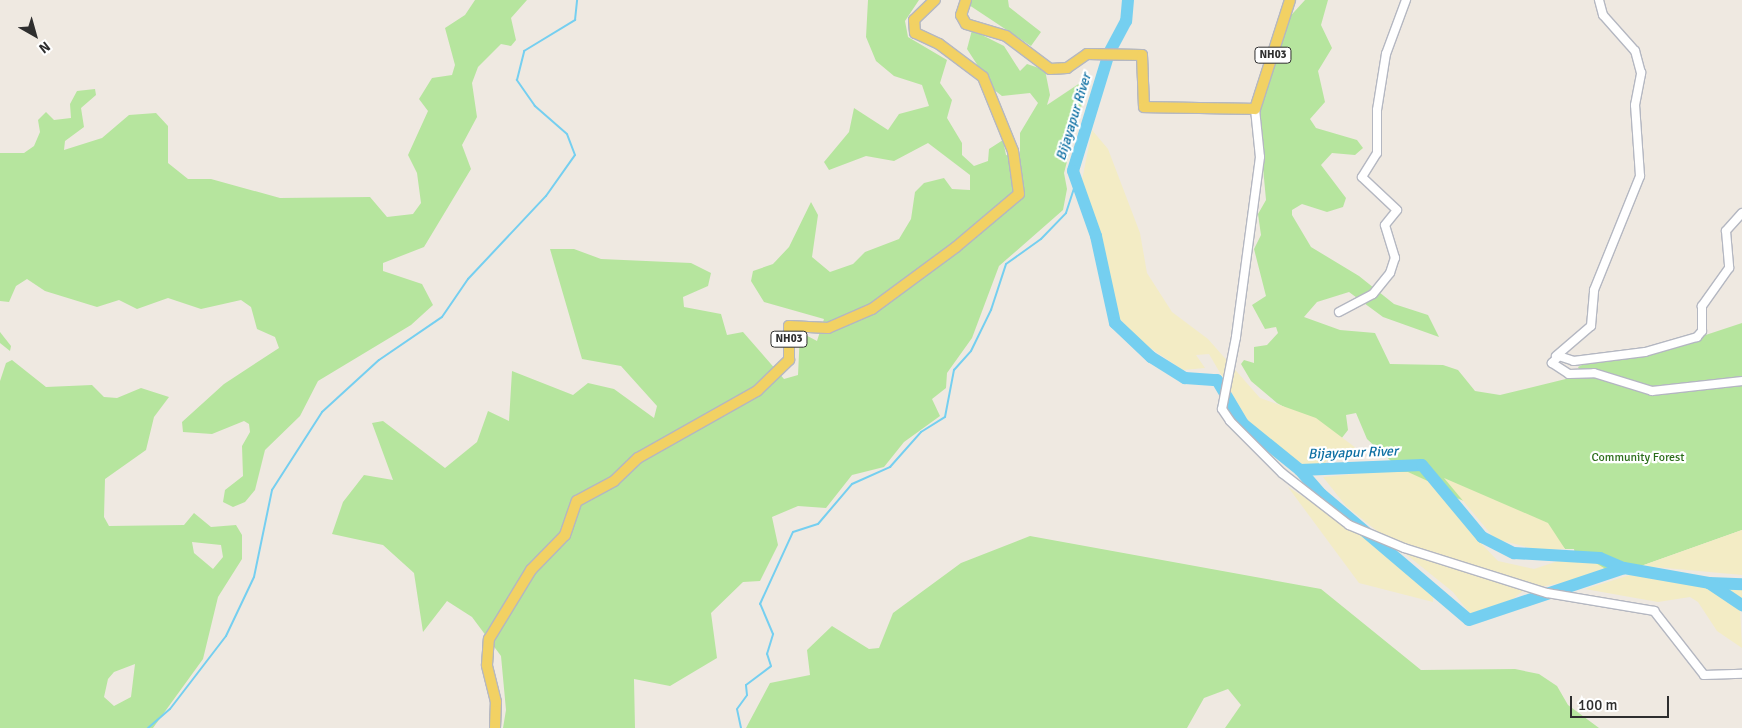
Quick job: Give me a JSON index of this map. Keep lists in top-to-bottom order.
{
  "streets": {
    "main road": ["NH03"]
  },
  "water": ["Bijayapur River"],
  "parks": ["Community Forest"],
  "scale_bar": "100 m",
  "north": "bottom right"
}
